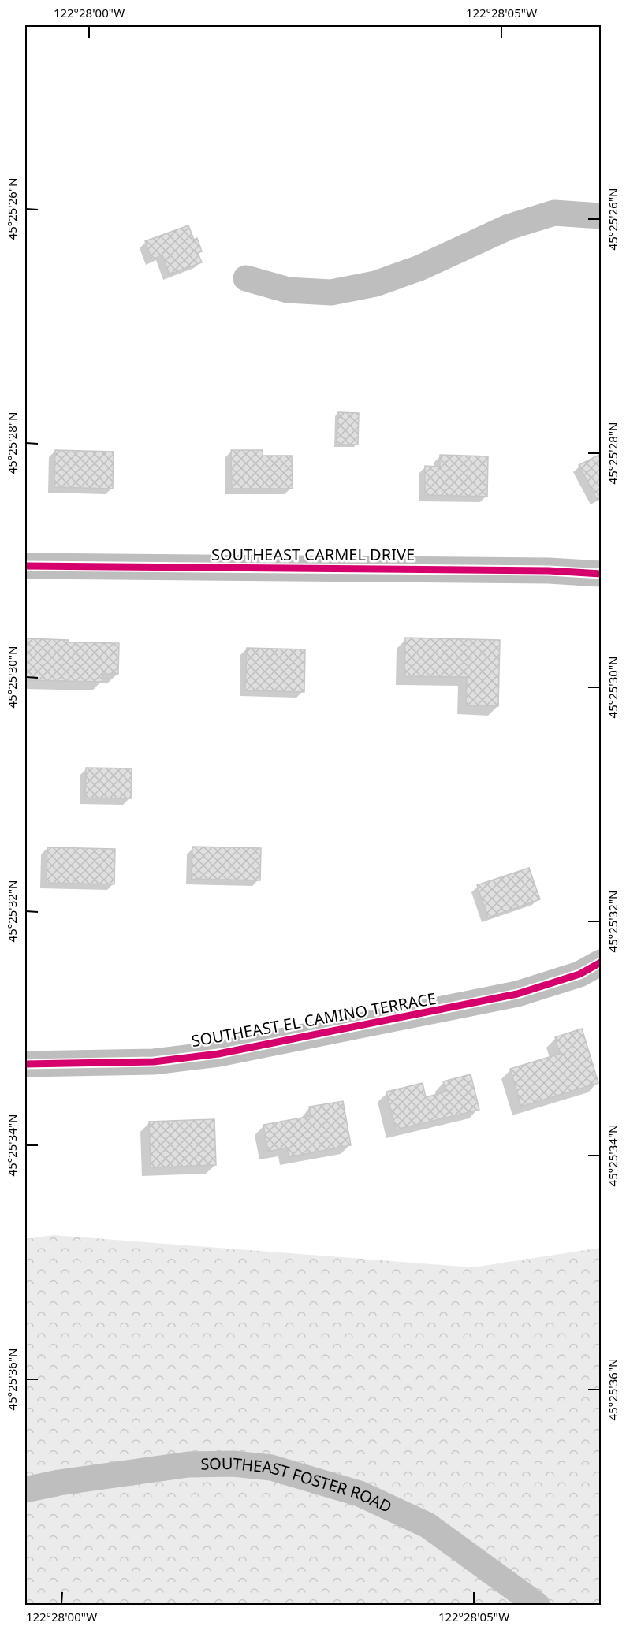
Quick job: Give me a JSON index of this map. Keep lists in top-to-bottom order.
{
  "streets": {
    "street": ["SOUTHEAST CARMEL DRIVE", "SOUTHEAST EL CAMINO TERRACE", "SOUTHEAST FOSTER ROAD"]
  },
  "coordinates": [
    "122°28'00\"W",
    "122°28'05\"W",
    "45°25'26\"N",
    "45°25'28\"N",
    "45°25'30\"N",
    "45°25'32\"N",
    "45°25'34\"N",
    "45°25'36\"N"
  ]
}
